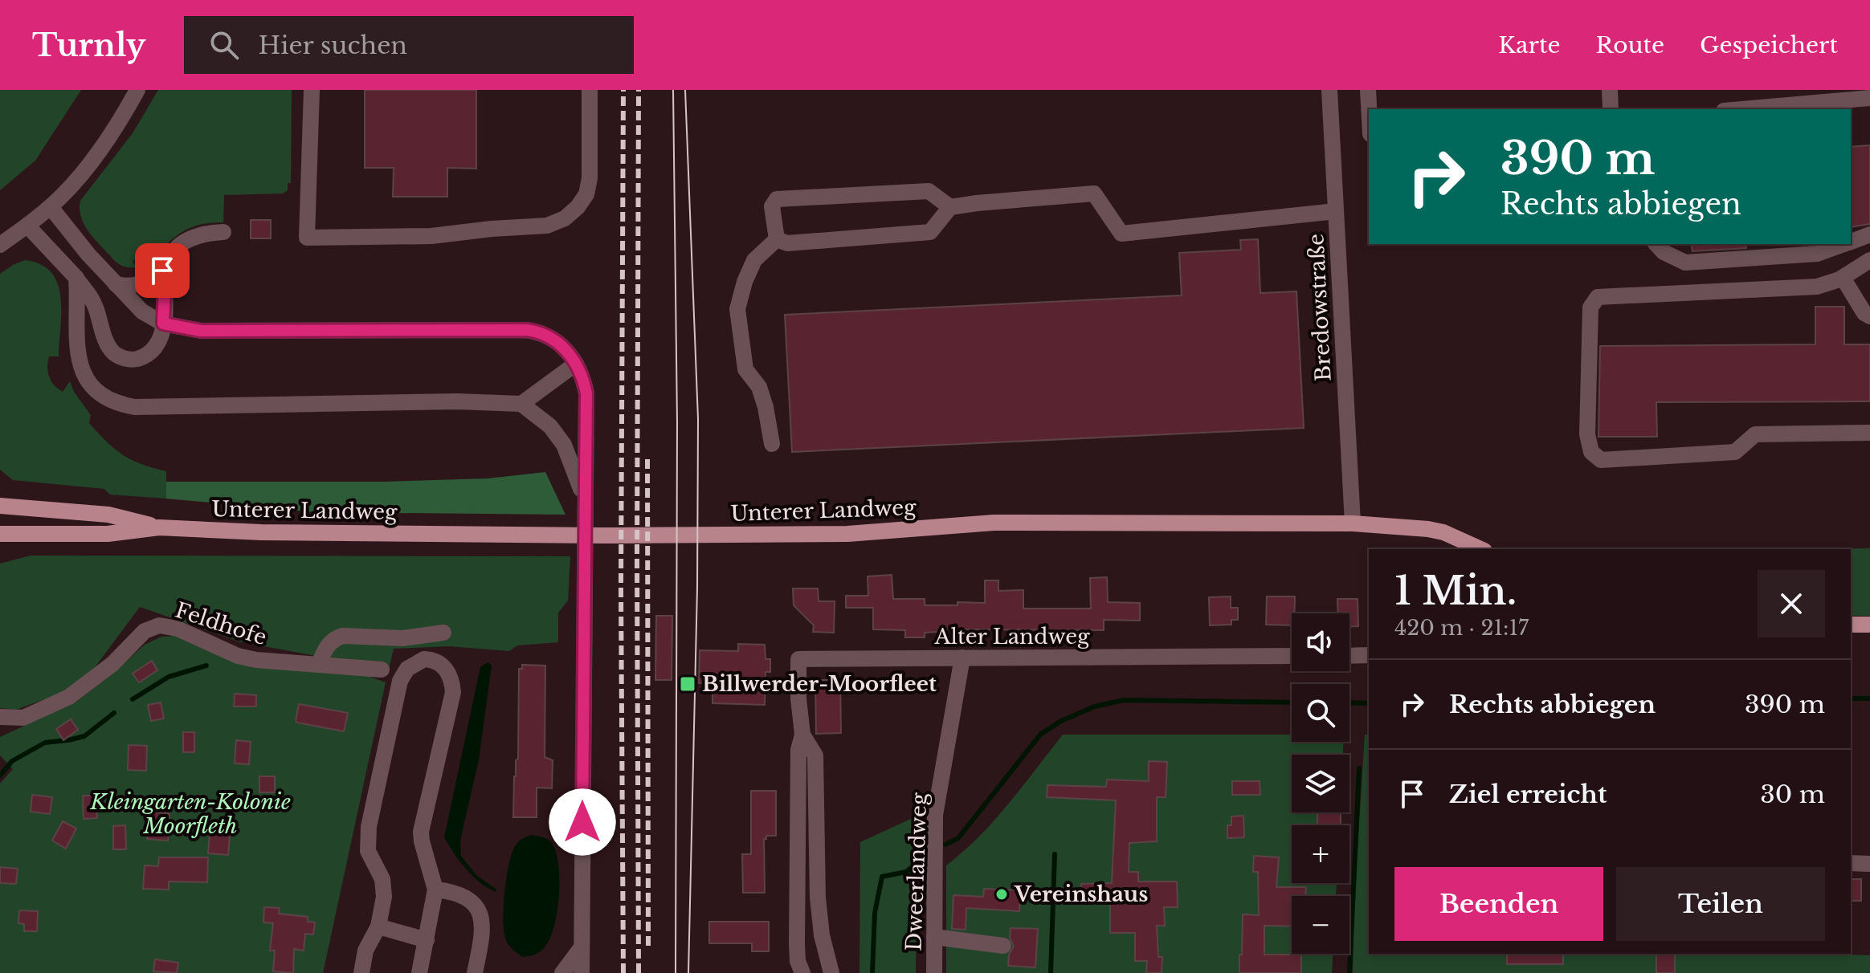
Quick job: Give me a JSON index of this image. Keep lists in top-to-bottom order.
{
  "streets": {
    "main road": ["Unterer Landweg"],
    "street": [
      "Bredowstraße",
      "Feldhofe",
      "Alter Landweg",
      "Dweerlandweg"
    ]
  },
  "crossings": [
    ["Bredowstraße", "Unterer Landweg"],
    ["Alter Landweg", "Dweerlandweg"]
  ],
  "parks": ["Kleingarten-Kolonie Moorfleth"],
  "places": {
    "transit": ["Billwerder-Moorfleet"],
    "other": ["Vereinshaus"]
  },
  "page": {
    "header": "Turnly",
    "search": "Hier suchen",
    "nav": ["Karte", "Route", "Gespeichert"],
    "turn": ["390 m", "Rechts abbiegen"],
    "heading": ["1 Min.", "420 m · 21:17"],
    "map_buttons": ["+", "−"],
    "list": [
      {
        "name": "Rechts abbiegen",
        "value": "390 m"
      },
      {
        "name": "Ziel erreicht",
        "value": "30 m"
      }
    ],
    "buttons": ["Beenden", "Teilen"]
  }
}
